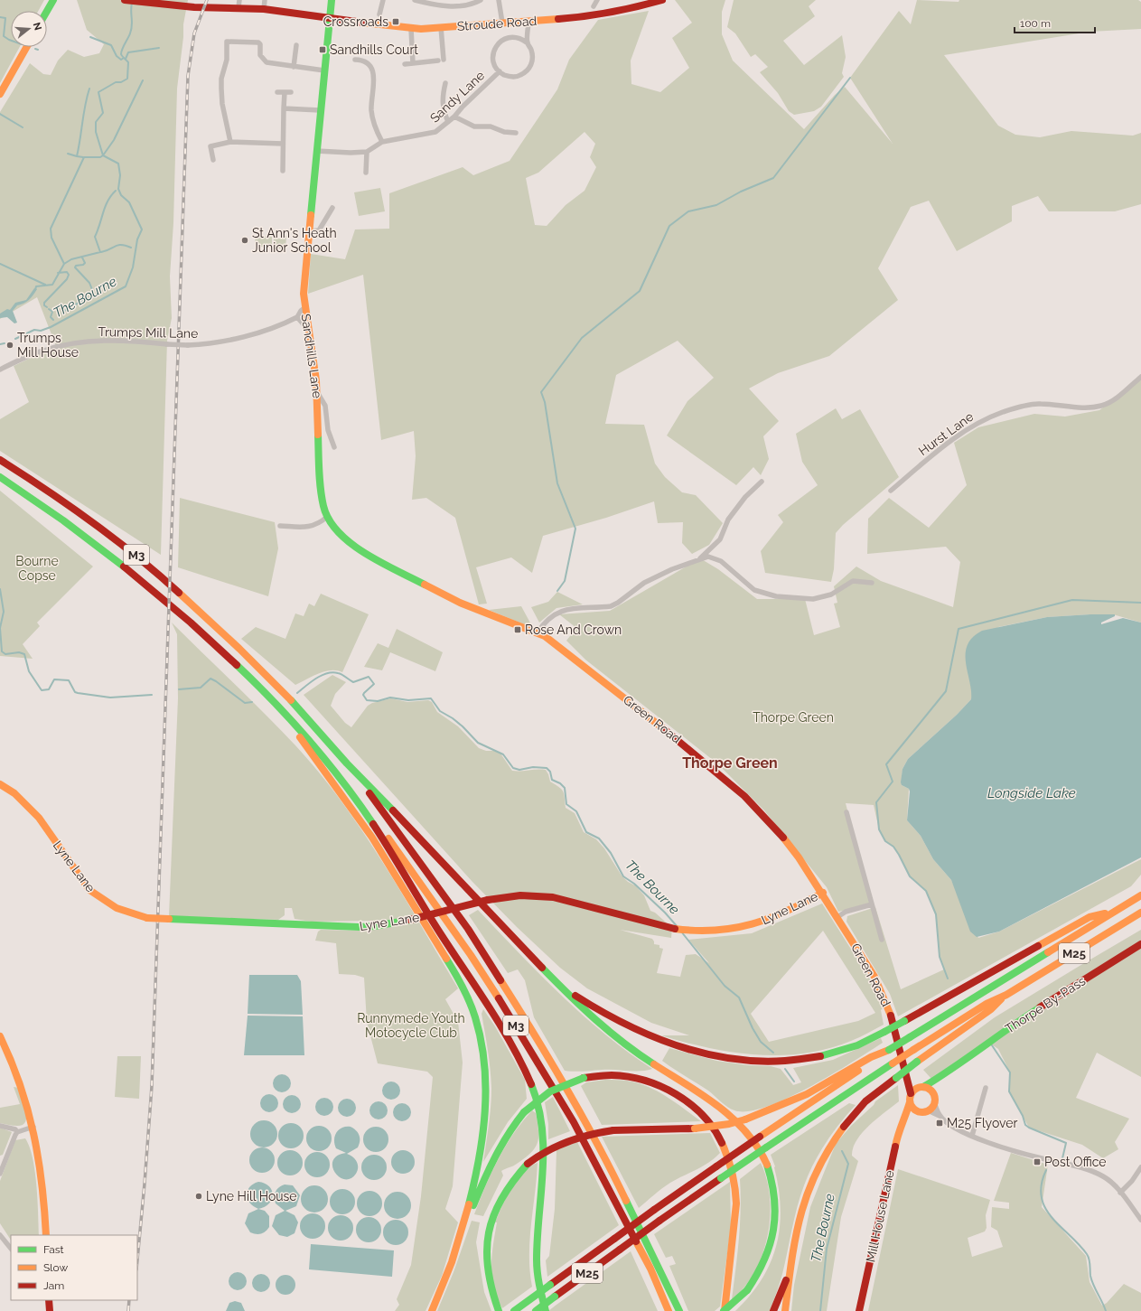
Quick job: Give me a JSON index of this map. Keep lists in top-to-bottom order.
{
  "streets": {
    "main road": [
      "Stroude Road",
      "Sandhills Lane",
      "M3",
      "Green Road",
      "Lyne Lane",
      "M25",
      "Thorpe By-Pass",
      "Mill House Lane"
    ],
    "street": ["Sandy Lane", "Trumps Mill Lane", "Hurst Lane"]
  },
  "crossings": [
    ["Stroude Road", "Sandy Lane"],
    ["Stroude Road", "Sandhills Lane"],
    ["Sandy Lane", "Sandhills Lane"],
    ["Sandhills Lane", "Green Road"],
    ["Green Road", "Lyne Lane"],
    ["Green Road", "Thorpe By-Pass"],
    ["Green Road", "Mill House Lane"],
    ["Thorpe By-Pass", "Mill House Lane"]
  ],
  "districts": ["Thorpe Green"],
  "water": ["The Bourne", "Longside Lake"],
  "parks": ["Bourne Copse", "Thorpe Green", "Runnymede Youth Motocycle Club"],
  "places": {
    "transit": [
      "Crossroads",
      "Sandhills Court",
      "Rose And Crown",
      "M25 Flyover",
      "Post Office"
    ],
    "other": ["St Ann's Heath Junior School", "Trumps Mill House", "Lyne Hill House"]
  },
  "legend": ["Fast", "Slow", "Jam"],
  "scale_bar": "100 m",
  "north": "right"
}
